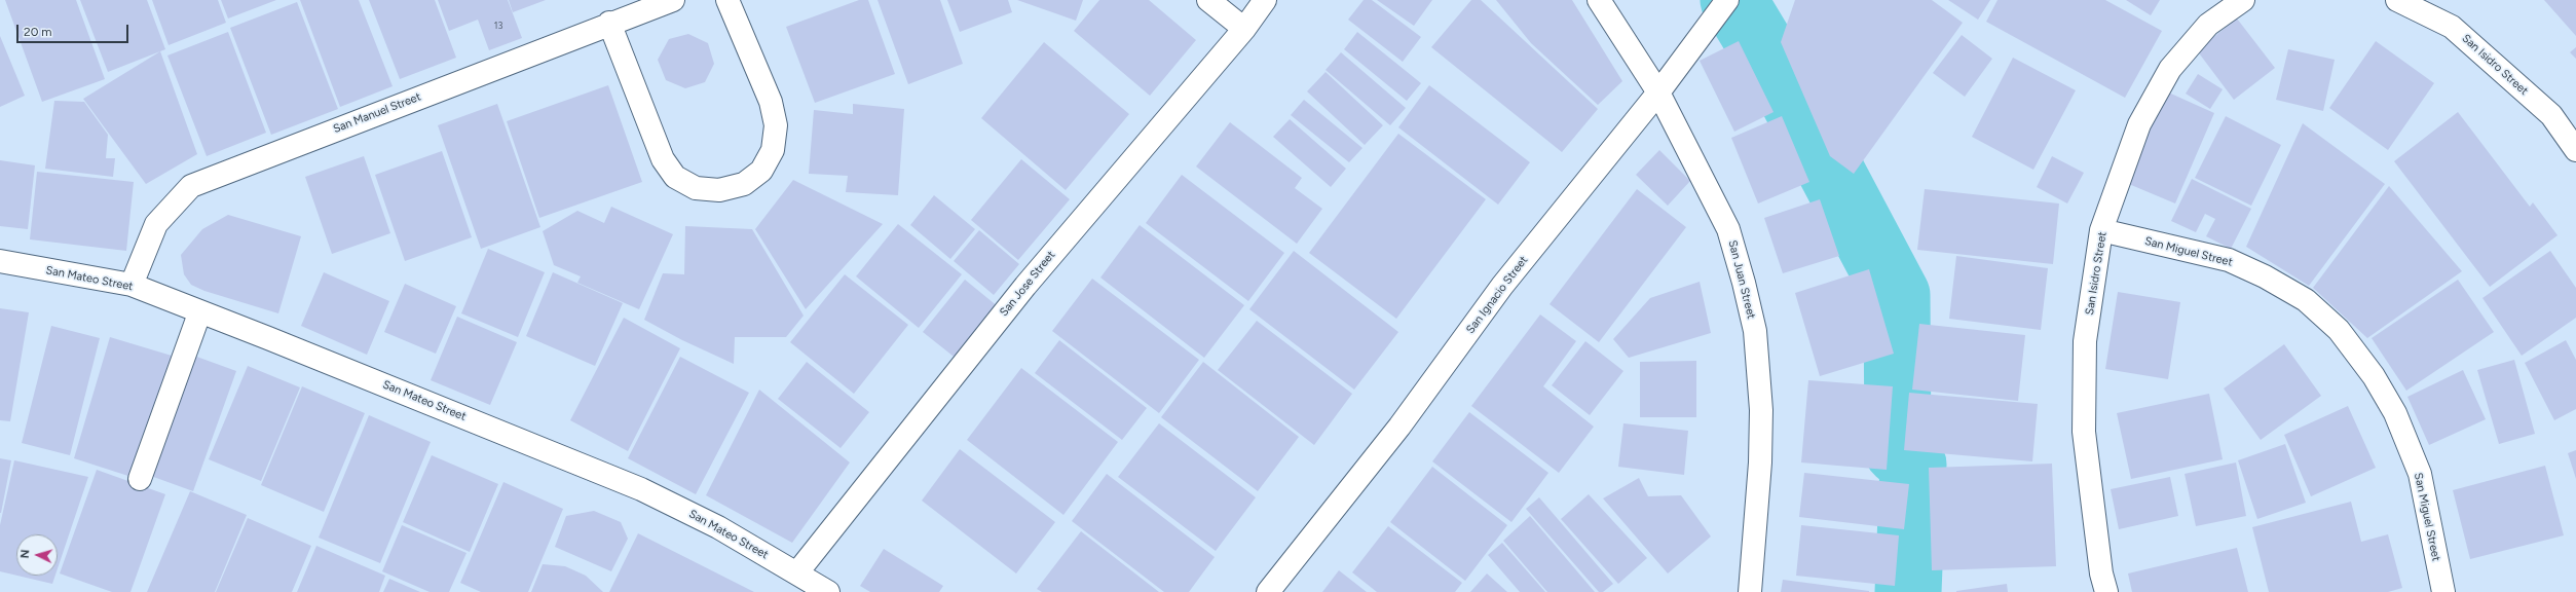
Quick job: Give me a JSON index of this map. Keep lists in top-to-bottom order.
{
  "streets": {
    "street": [
      "San Isidro Street",
      "San Manuel Street",
      "San Miguel Street",
      "San Mateo Street",
      "San Juan Street",
      "San Jose Street",
      "San Ignacio Street"
    ]
  },
  "crossings": [
    ["San Isidro Street", "San Miguel Street"],
    ["San Manuel Street", "San Mateo Street"],
    ["San Mateo Street", "San Jose Street"],
    ["San Juan Street", "San Ignacio Street"]
  ],
  "house_numbers": ["13"],
  "scale_bar": "20 m",
  "north": "left"
}
